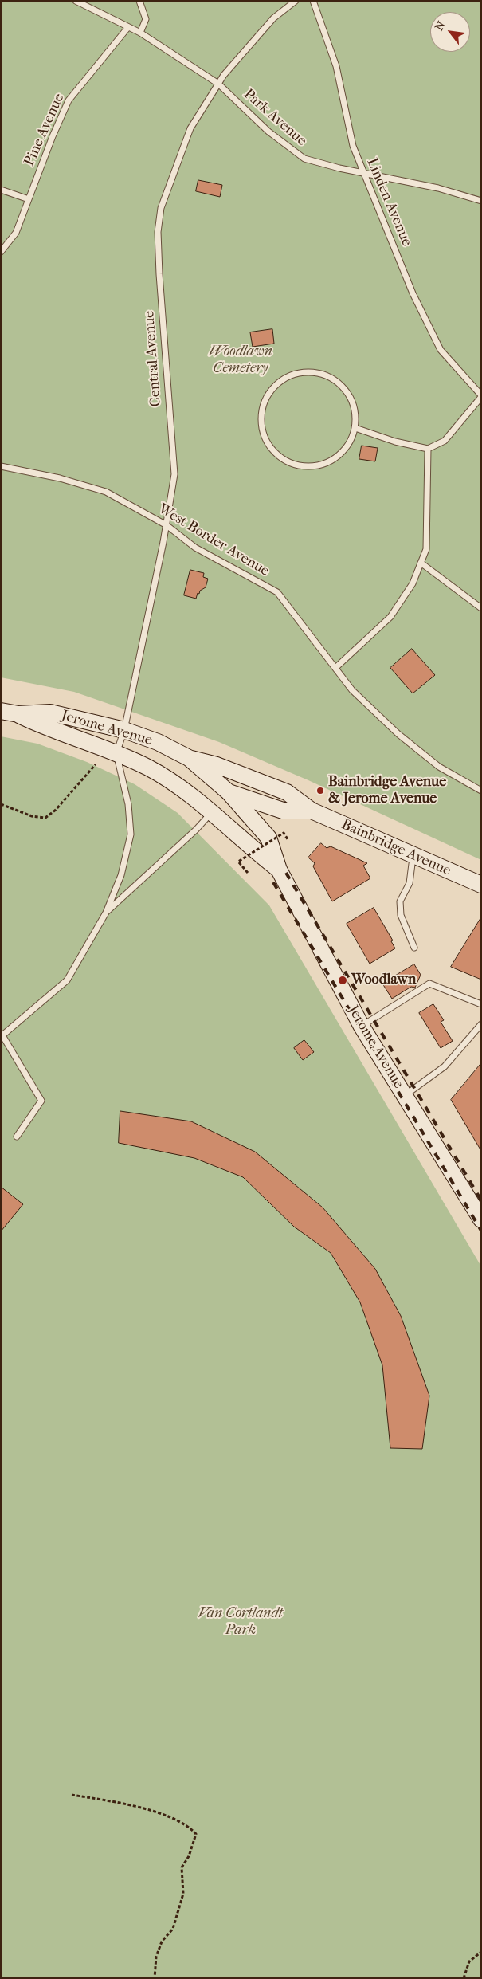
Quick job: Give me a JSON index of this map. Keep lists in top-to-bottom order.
{
  "streets": {
    "main road": ["Jerome Avenue", "Bainbridge Avenue"],
    "lane": [
      "Park Avenue",
      "Pine Avenue",
      "Linden Avenue",
      "Central Avenue",
      "West Border Avenue"
    ]
  },
  "crossings": [
    ["Park Avenue", "Pine Avenue"],
    ["Park Avenue", "Linden Avenue"],
    ["Park Avenue", "Central Avenue"],
    ["Central Avenue", "West Border Avenue"],
    ["Central Avenue", "Jerome Avenue"],
    ["Jerome Avenue", "Bainbridge Avenue"]
  ],
  "parks": ["Woodlawn Cemetery", "Van Cortlandt Park"],
  "places": ["Bainbridge Avenue & Jerome Avenue", "Woodlawn"],
  "north": "top left"
}
